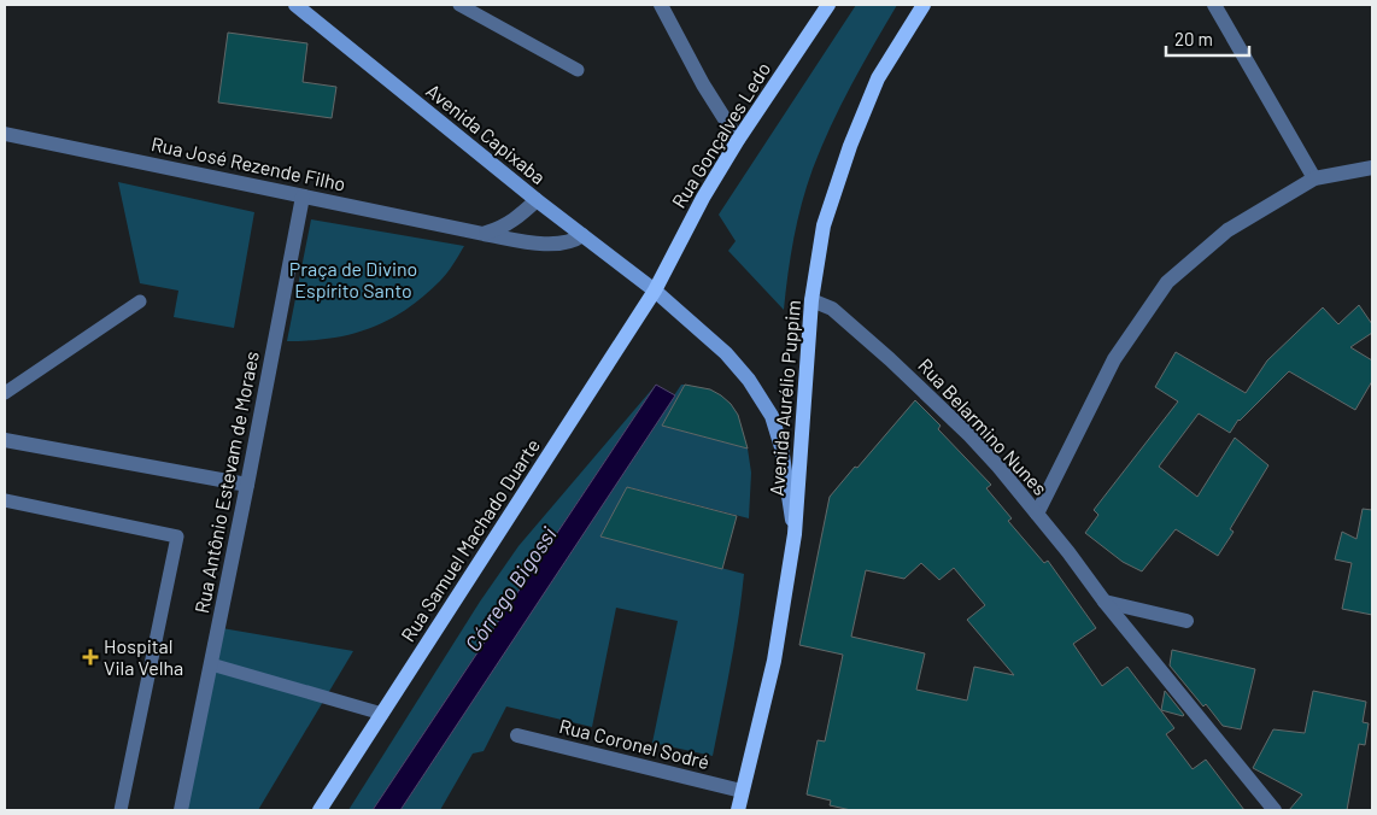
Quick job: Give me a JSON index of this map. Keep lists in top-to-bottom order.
{
  "streets": {
    "main road": [
      "Avenida Capixaba",
      "Rua Gonçalves Ledo",
      "Avenida Aurélio Puppim",
      "Rua Samuel Machado Duarte"
    ],
    "street": [
      "Rua José Rezende Filho",
      "Rua Belarmino Nunes",
      "Rua Antônio Estevam de Moraes",
      "Rua Coronel Sodré"
    ]
  },
  "crossings": [
    ["Avenida Capixaba", "Rua Gonçalves Ledo"],
    ["Avenida Capixaba", "Rua José Rezende Filho"],
    ["Avenida Capixaba", "Avenida Aurélio Puppim"],
    ["Avenida Capixaba", "Rua Samuel Machado Duarte"],
    ["Rua Gonçalves Ledo", "Rua Samuel Machado Duarte"],
    ["Rua José Rezende Filho", "Rua Antônio Estevam de Moraes"],
    ["Avenida Aurélio Puppim", "Rua Belarmino Nunes"],
    ["Avenida Aurélio Puppim", "Rua Coronel Sodré"]
  ],
  "water": ["Córrego Bigossi"],
  "parks": ["Praça de Divino Espírito Santo"],
  "places": {
    "health": ["Hospital Vila Velha"]
  },
  "scale_bar": "20 m"
}
